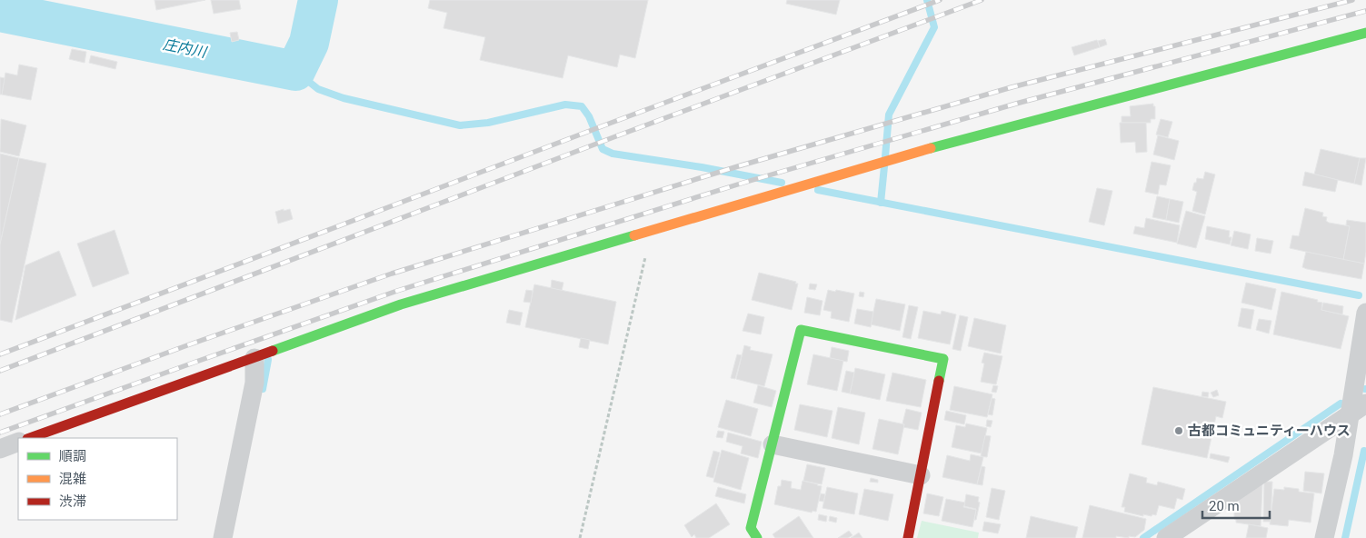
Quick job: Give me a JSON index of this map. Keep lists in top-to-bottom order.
{
  "water": ["庄内川"],
  "places": ["古都コミュニティーハウス"],
  "legend": ["順調", "混雑", "渋滞"],
  "scale_bar": "20 m"
}
